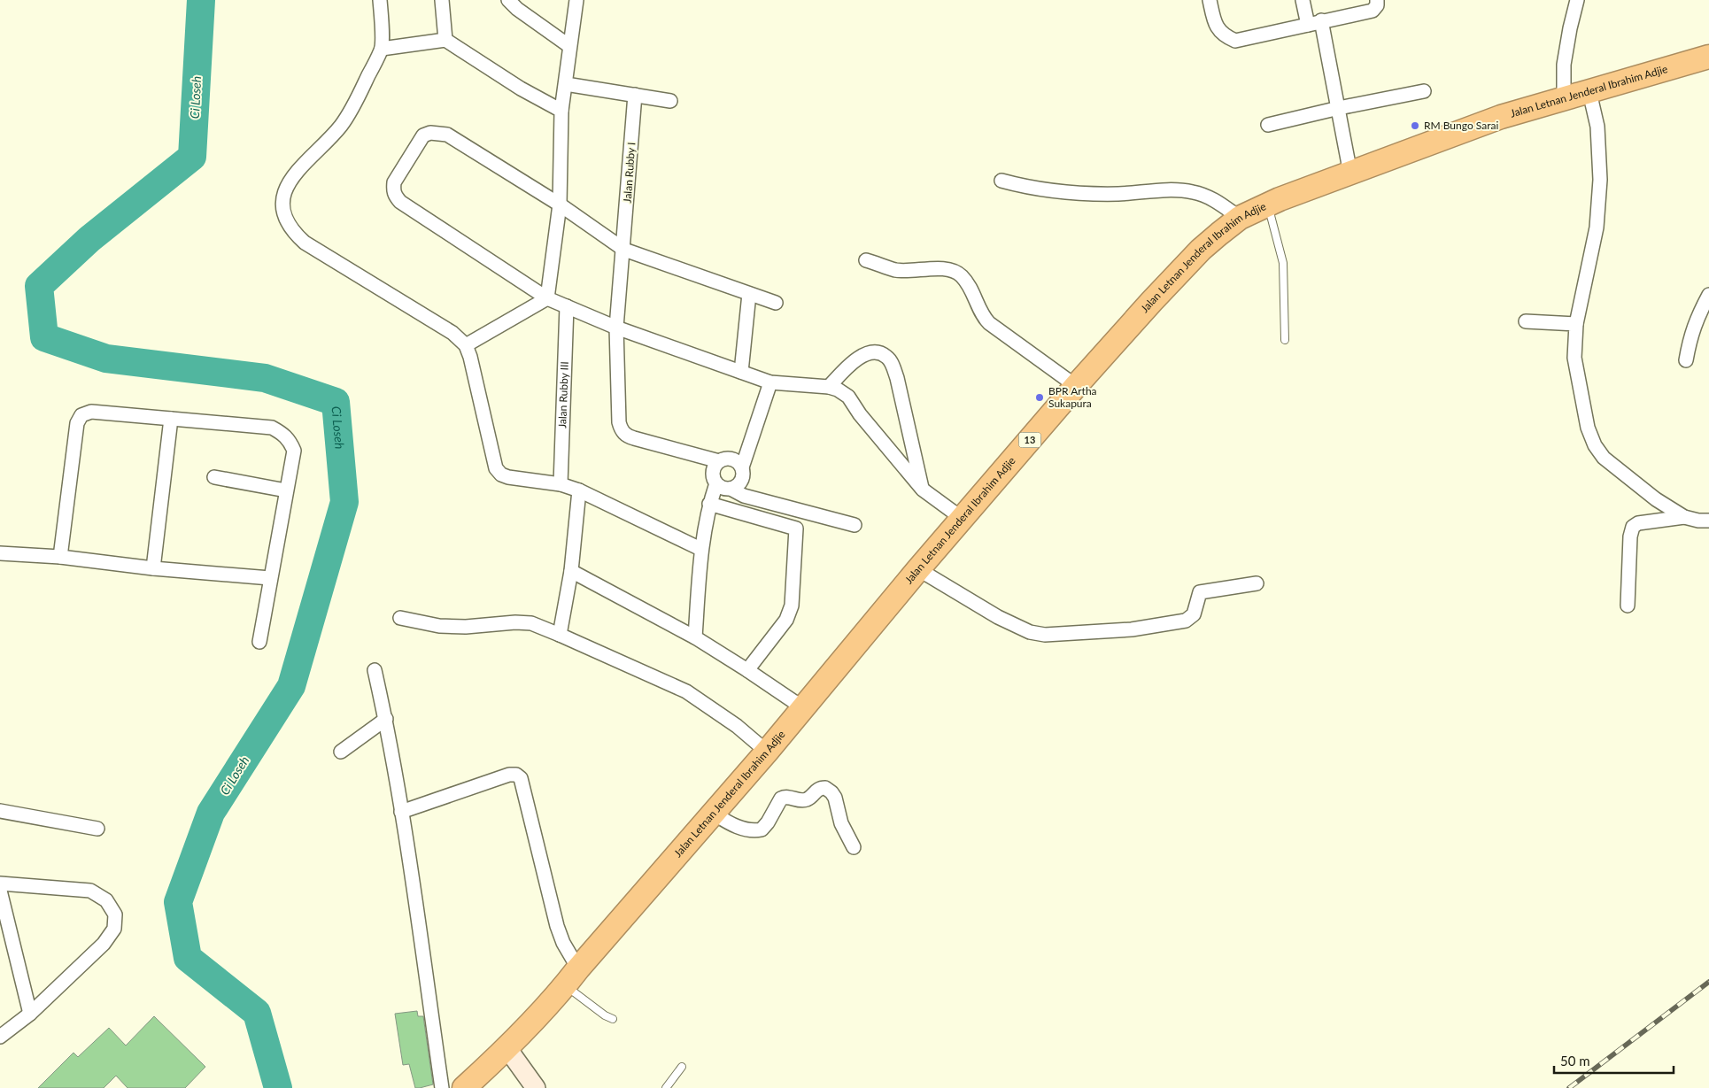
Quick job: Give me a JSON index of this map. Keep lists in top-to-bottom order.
{
  "streets": {
    "highway": ["Jalan Letnan Jenderal Ibrahim Adjie", "13"],
    "street": ["Jalan Rubby I", "Jalan Rubby III"]
  },
  "crossings": [
    ["Jalan Letnan Jenderal Ibrahim Adjie", "13"]
  ],
  "water": ["Ci Loseh"],
  "places": ["RM Bungo Sarai", "BPR Artha Sukapura"],
  "scale_bar": "50 m"
}
